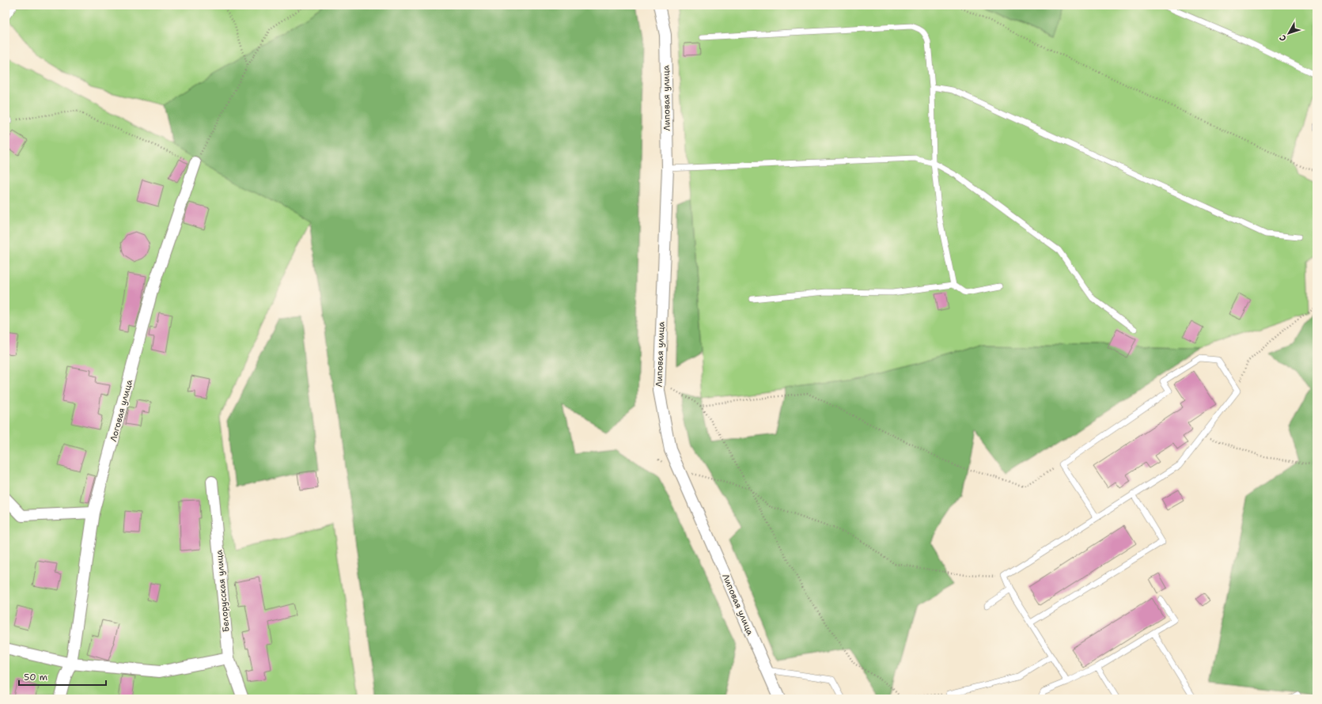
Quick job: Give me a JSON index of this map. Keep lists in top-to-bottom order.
{
  "streets": {
    "street": ["Липовая улица", "Логовая улица", "Белорусская улица"]
  },
  "scale_bar": "50 m",
  "north": "bottom left"
}
